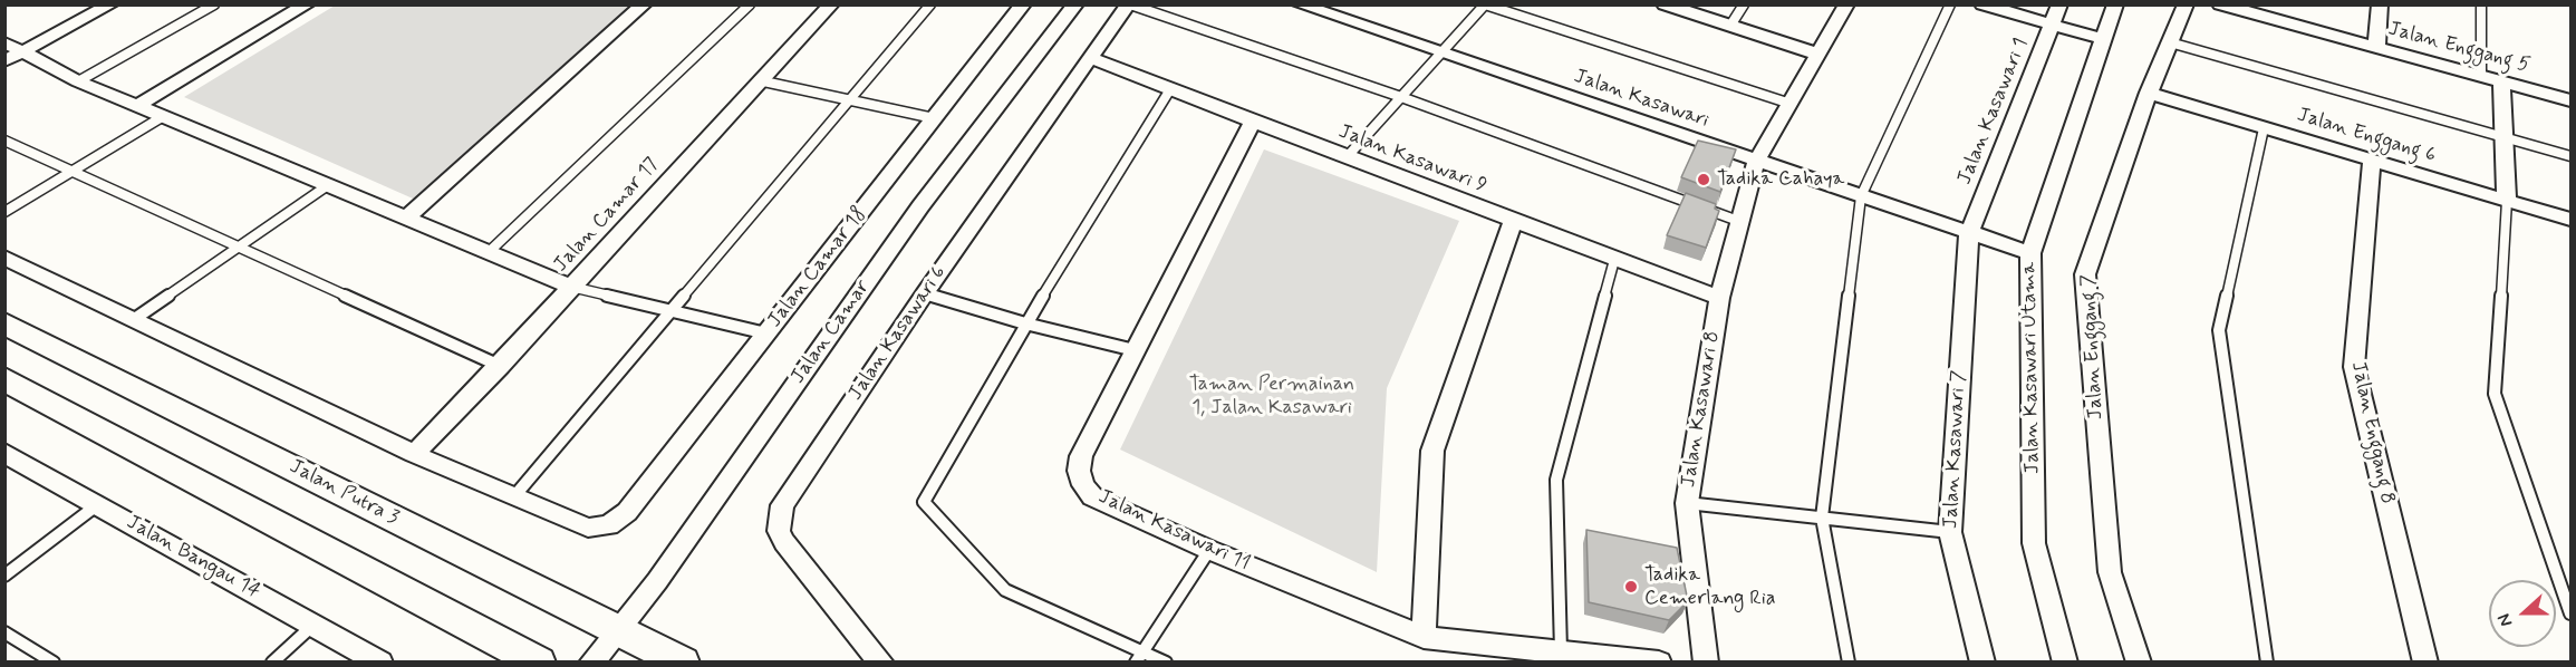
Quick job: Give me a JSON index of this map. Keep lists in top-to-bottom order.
{
  "streets": {
    "street": [
      "Jalan Enggang 5",
      "Jalan Kasawari",
      "Jalan Kasawari 1",
      "Jalan Enggang 6",
      "Jalan Kasawari 9",
      "Jalan Camar 17",
      "Jalan Camar 18",
      "Jalan Camar",
      "Jalan Kasawari 6",
      "Jalan Enggang 7",
      "Jalan Kasawari Utama",
      "Jalan Kasawari 8",
      "Jalan Enggang 8",
      "Jalan Kasawari 7",
      "Jalan Putra 3",
      "Jalan Kasawari 11",
      "Jalan Bangau 14"
    ]
  },
  "crossings": [
    ["Jalan Kasawari", "Jalan Kasawari 1"],
    ["Jalan Kasawari", "Jalan Kasawari Utama"],
    ["Jalan Kasawari", "Jalan Kasawari 8"],
    ["Jalan Kasawari", "Jalan Kasawari 7"],
    ["Jalan Kasawari 1", "Jalan Kasawari 7"],
    ["Jalan Enggang 6", "Jalan Enggang 7"],
    ["Jalan Enggang 6", "Jalan Enggang 8"],
    ["Jalan Kasawari 9", "Jalan Kasawari 6"],
    ["Jalan Kasawari 9", "Jalan Kasawari 8"],
    ["Jalan Kasawari 9", "Jalan Kasawari 11"],
    ["Jalan Camar", "Jalan Putra 3"]
  ],
  "parks": ["Taman Permainan 1, Jalan Kasawari"],
  "places": ["Tadika Cahaya", "Tadika Cemerlang Ria"],
  "north": "left"
}
